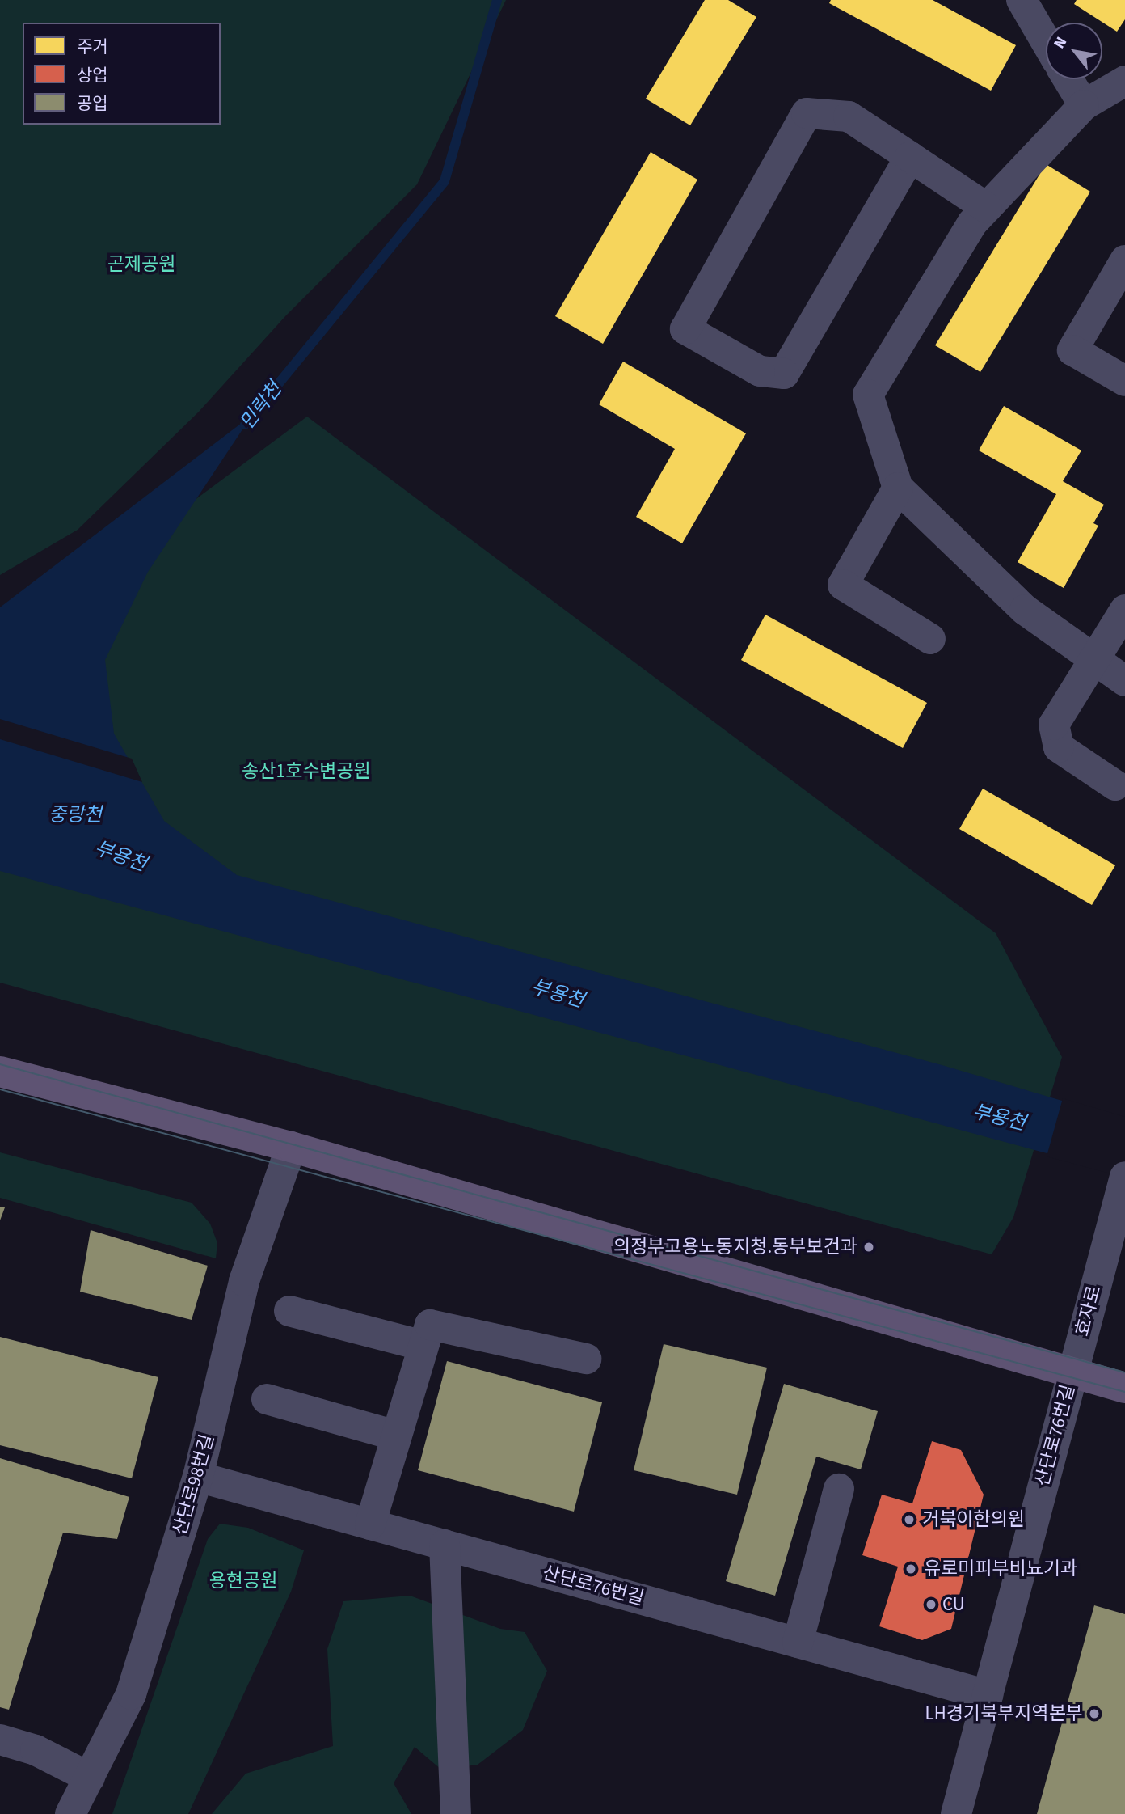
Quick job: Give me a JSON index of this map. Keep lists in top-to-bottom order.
{
  "streets": {
    "street": ["효자로", "산단로76번길", "산단로98번길"]
  },
  "crossings": [
    ["효자로", "산단로76번길"],
    ["산단로76번길", "산단로98번길"]
  ],
  "water": ["민락천", "중랑천", "부용천"],
  "parks": ["곤제공원", "송산1호수변공원", "용현공원"],
  "places": [
    "의정부고용노동지청.동부보건과",
    "거북이한의원",
    "유로미피부비뇨기과",
    "CU",
    "LH경기북부지역본부"
  ],
  "legend": ["주거", "상업", "공업"],
  "north": "top left"
}
